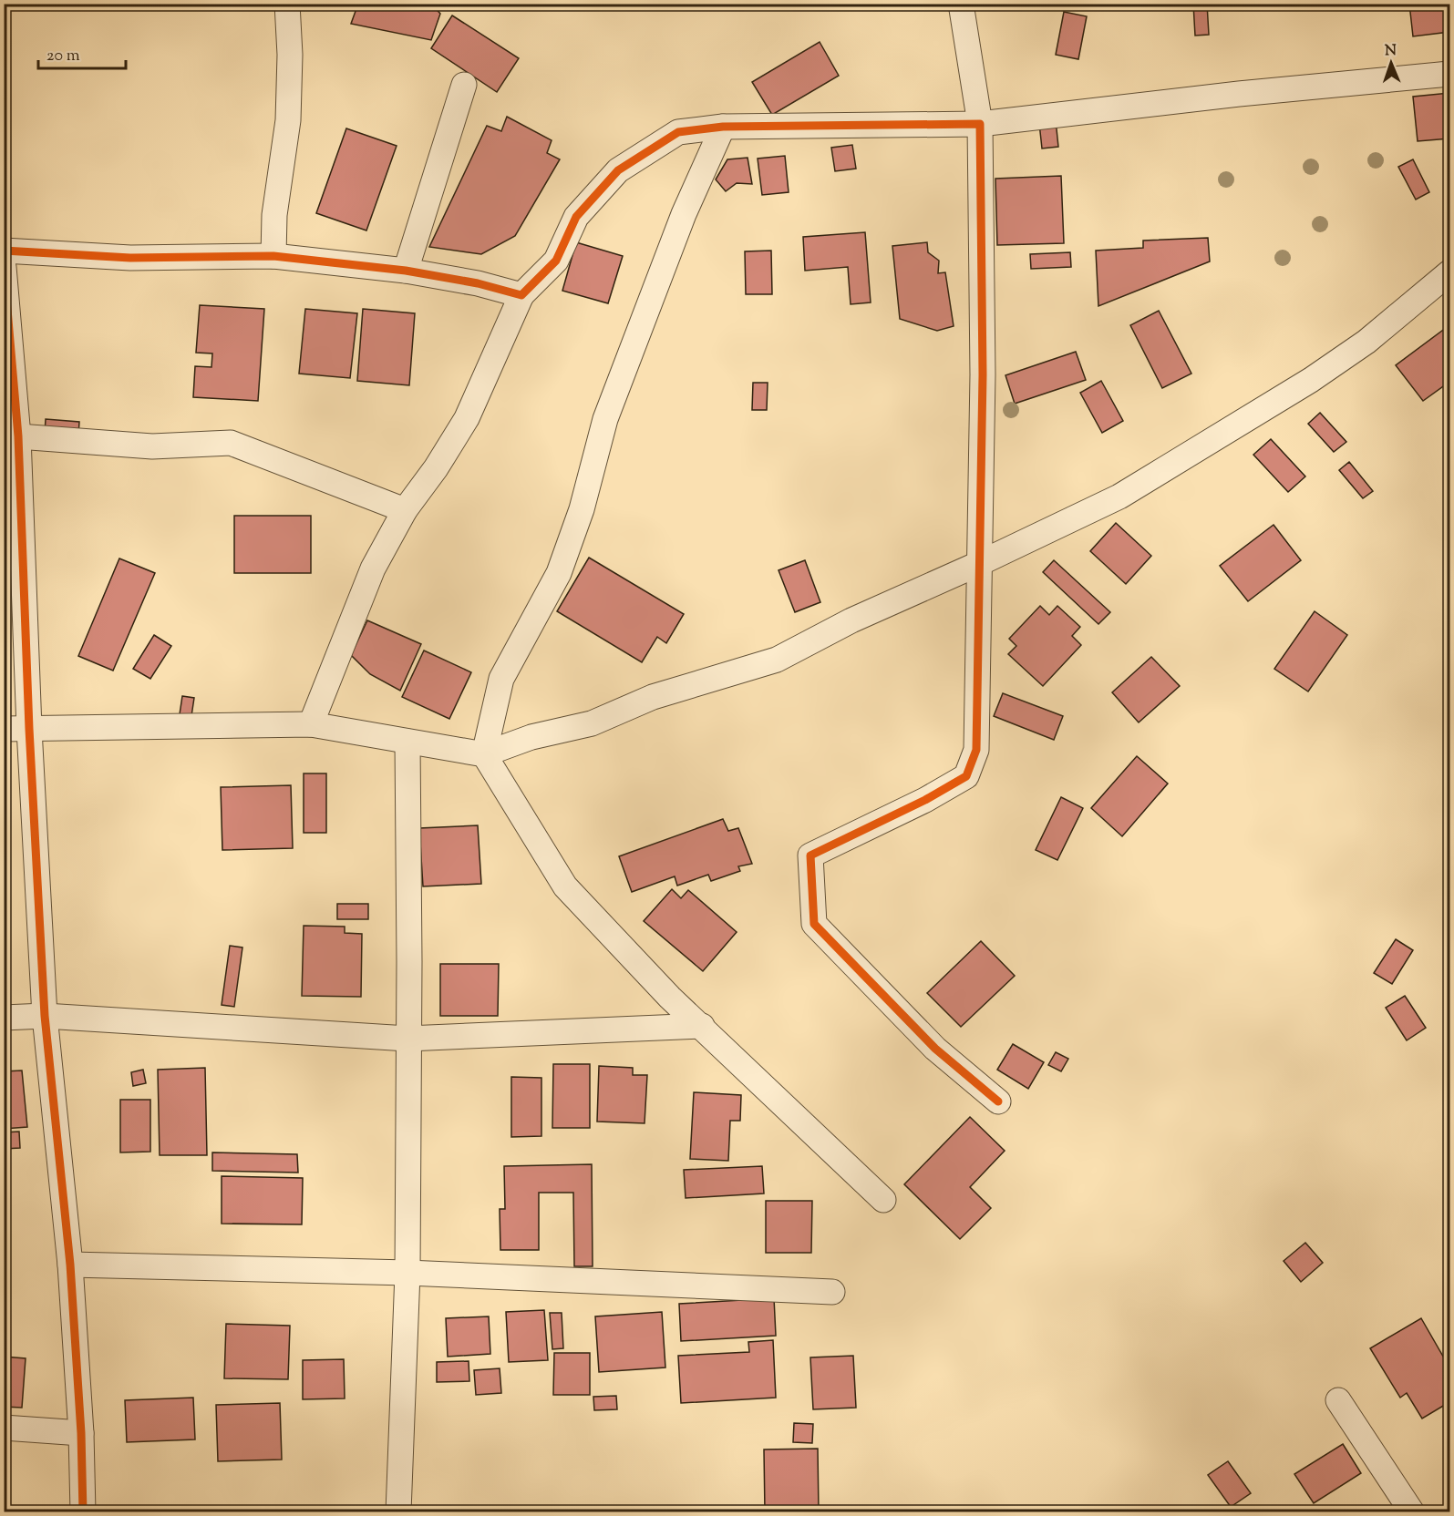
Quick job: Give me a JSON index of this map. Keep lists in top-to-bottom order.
{
  "scale_bar": "20 m",
  "north": "top"
}
